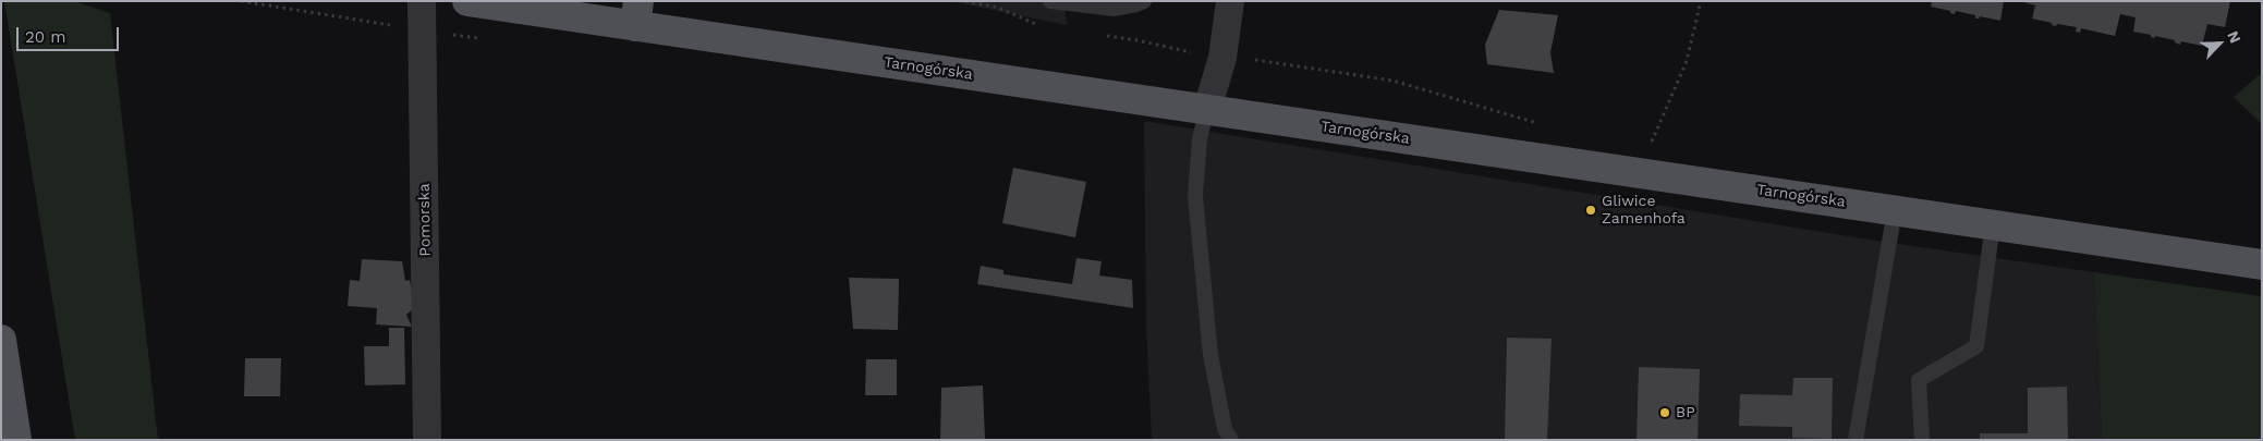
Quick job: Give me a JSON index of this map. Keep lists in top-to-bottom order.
{
  "streets": {
    "main road": ["Tarnogórska"],
    "street": ["Pomorska"]
  },
  "places": ["Gliwice Zamenhofa", "BP"],
  "scale_bar": "20 m",
  "north": "top right"
}
